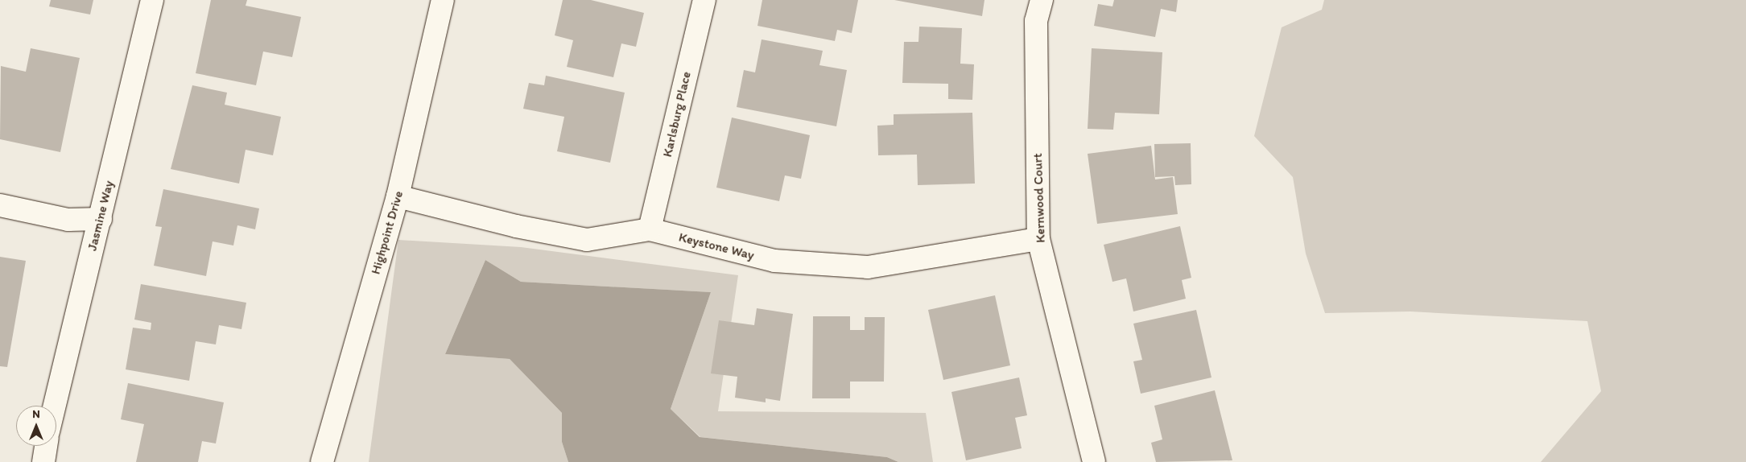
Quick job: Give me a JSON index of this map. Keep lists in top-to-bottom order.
{
  "streets": {
    "street": [
      "Karlsburg Place",
      "Kernwood Court",
      "Jasmine Way",
      "Highpoint Drive",
      "Keystone Way"
    ]
  },
  "crossings": [
    ["Karlsburg Place", "Keystone Way"],
    ["Kernwood Court", "Keystone Way"],
    ["Highpoint Drive", "Keystone Way"]
  ],
  "north": "top"
}
